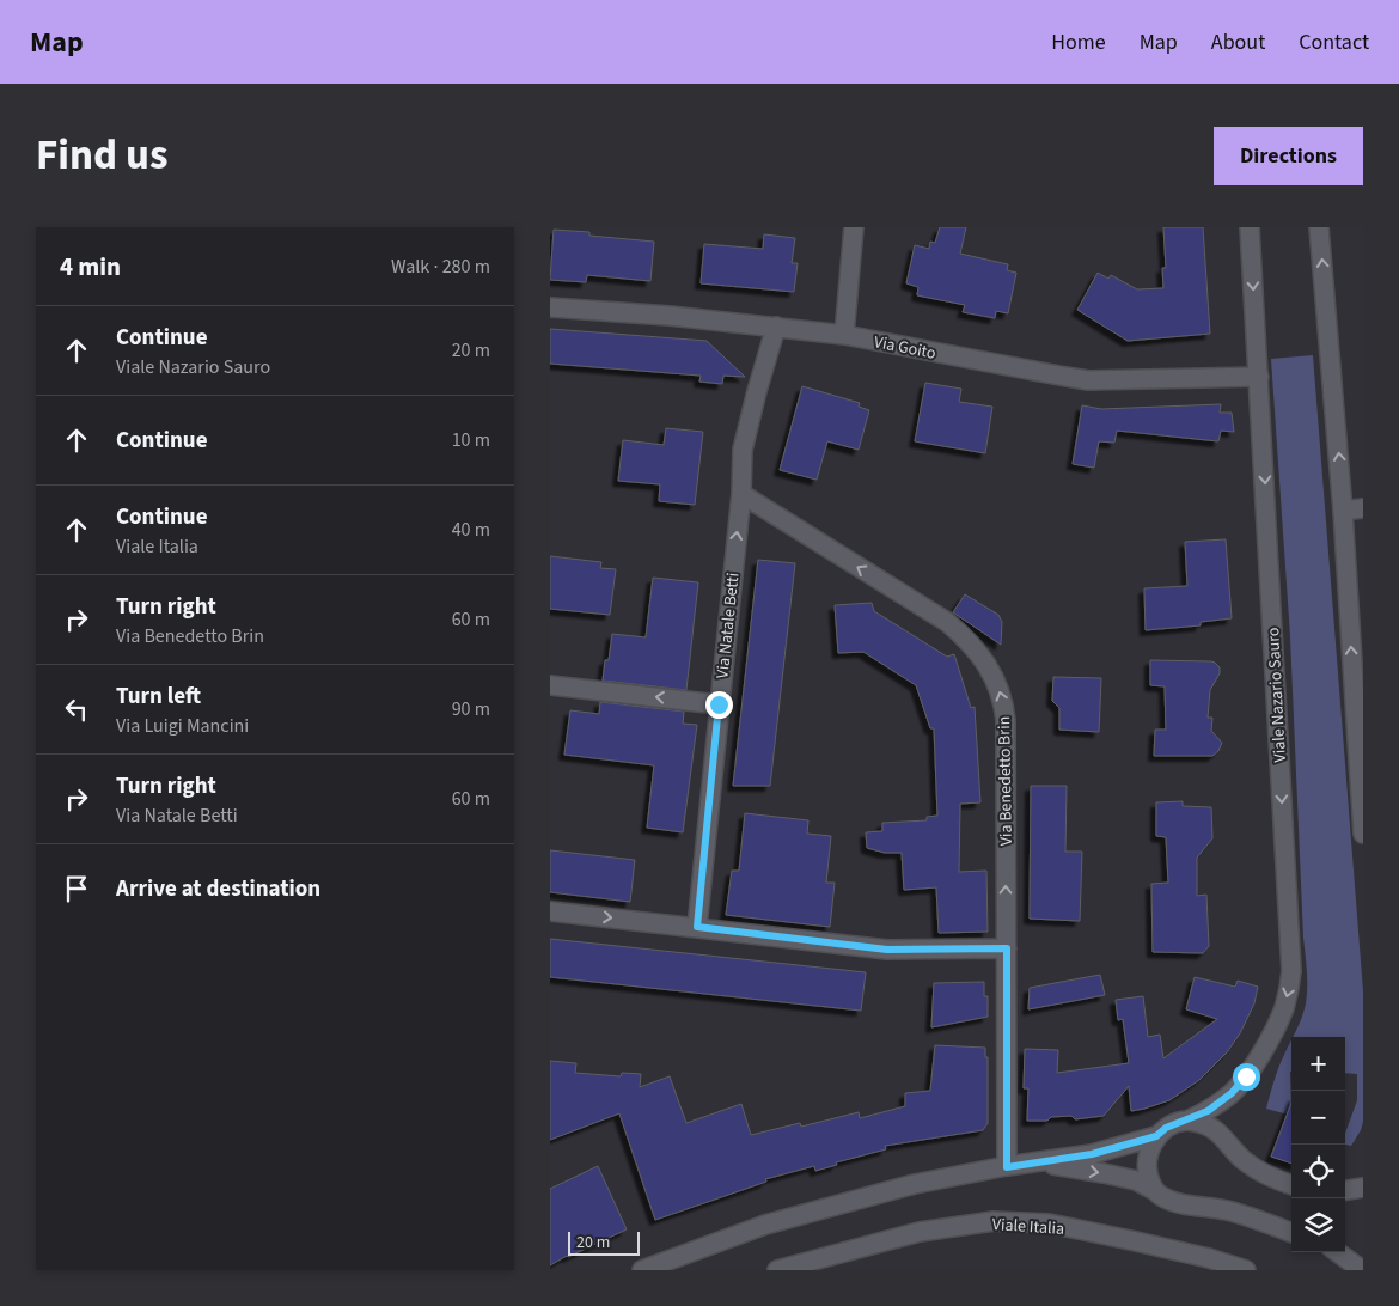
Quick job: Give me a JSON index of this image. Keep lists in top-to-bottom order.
{
  "streets": {
    "street": [
      "Via Goito",
      "Via Natale Betti",
      "Viale Nazario Sauro",
      "Via Benedetto Brin",
      "Viale Italia"
    ]
  },
  "crossings": [
    ["Via Goito", "Via Natale Betti"],
    ["Via Goito", "Viale Nazario Sauro"],
    ["Via Natale Betti", "Via Benedetto Brin"]
  ],
  "one_way": ["Via Benedetto Brin"],
  "scale_bar": "20 m",
  "page": {
    "header": "Map",
    "nav": [
      "Home",
      "Map",
      "About",
      "Contact"
    ],
    "title": "Find us",
    "buttons": "Directions",
    "heading": ["4 min", "Walk · 280 m"],
    "list": [
      ["Continue", "Viale Nazario Sauro", "20 m"],
      ["Continue", "10 m"],
      ["Continue", "Viale Italia", "40 m"],
      ["Turn right", "Via Benedetto Brin", "60 m"],
      ["Turn left", "Via Luigi Mancini", "90 m"],
      ["Turn right", "Via Natale Betti", "60 m"],
      "Arrive at destination"
    ],
    "map_buttons": ["+", "−"],
    "scale": "20 m"
  }
}
